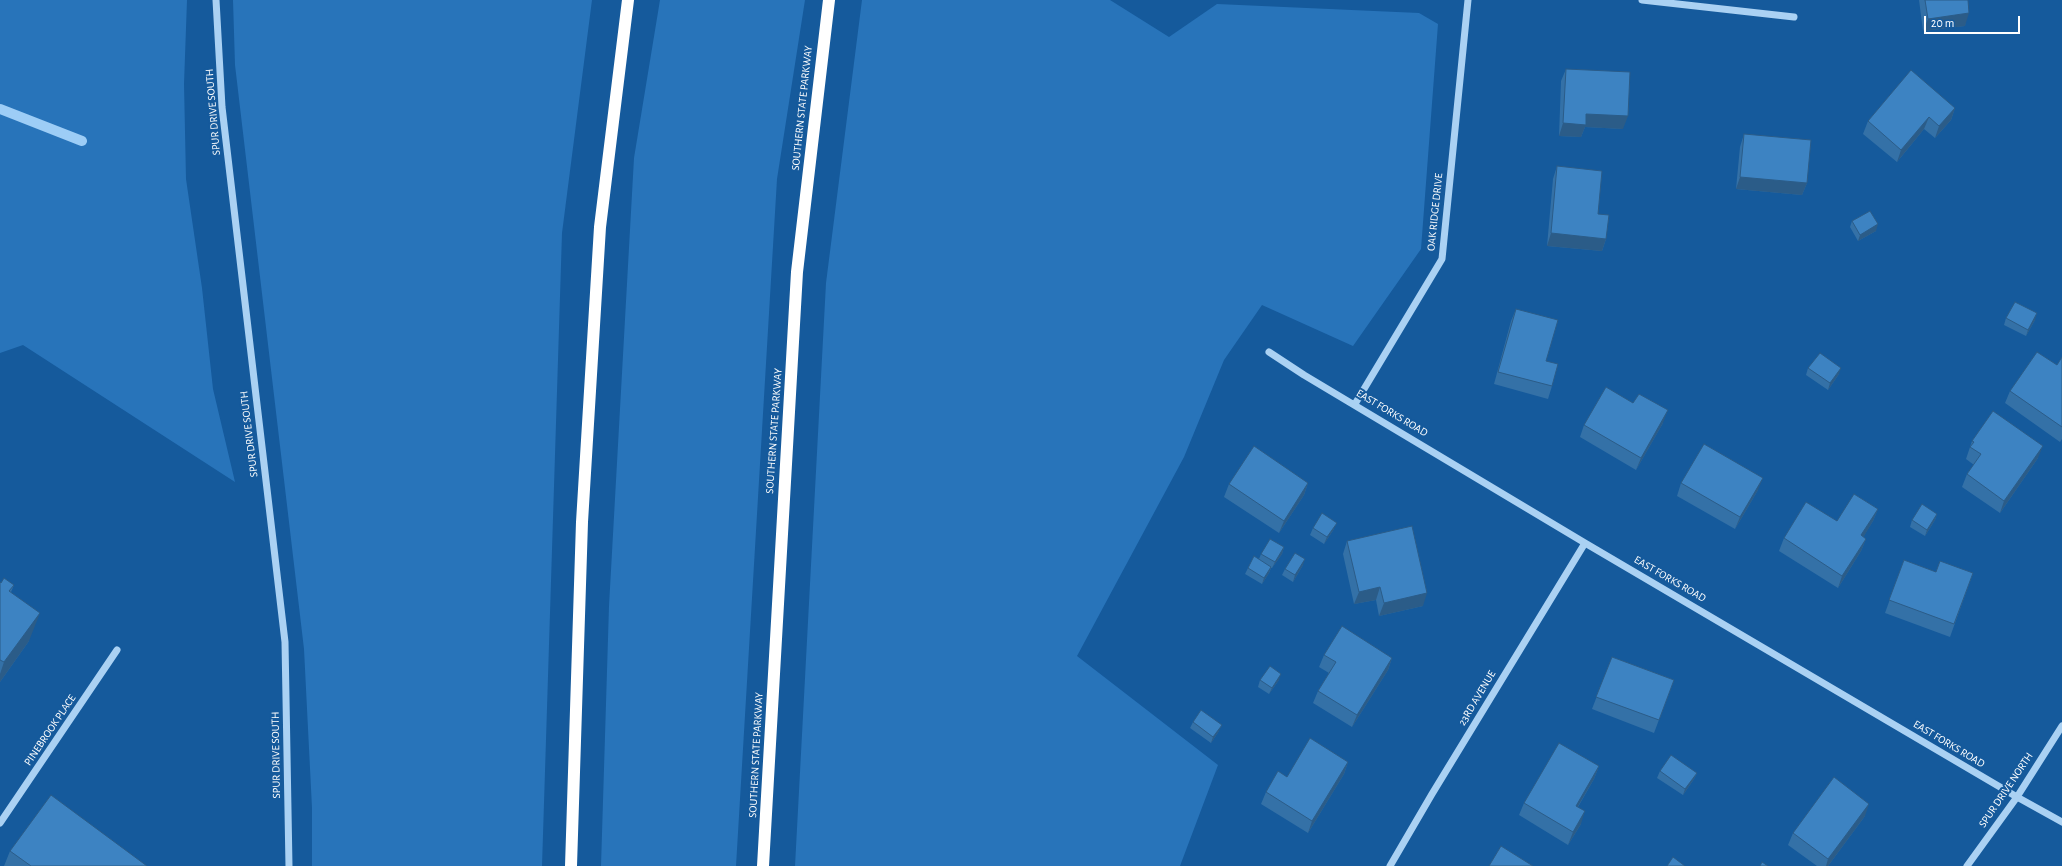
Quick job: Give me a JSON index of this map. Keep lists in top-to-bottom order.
{
  "streets": {
    "highway": ["SOUTHERN STATE PARKWAY"],
    "street": [
      "SPUR DRIVE SOUTH",
      "OAK RIDGE DRIVE",
      "EAST FORKS ROAD",
      "23RD AVENUE",
      "PINEBROOK PLACE",
      "SPUR DRIVE NORTH"
    ]
  },
  "crossings": [
    ["OAK RIDGE DRIVE", "EAST FORKS ROAD"],
    ["EAST FORKS ROAD", "23RD AVENUE"],
    ["EAST FORKS ROAD", "SPUR DRIVE NORTH"]
  ],
  "scale_bar": "20 m"
}
